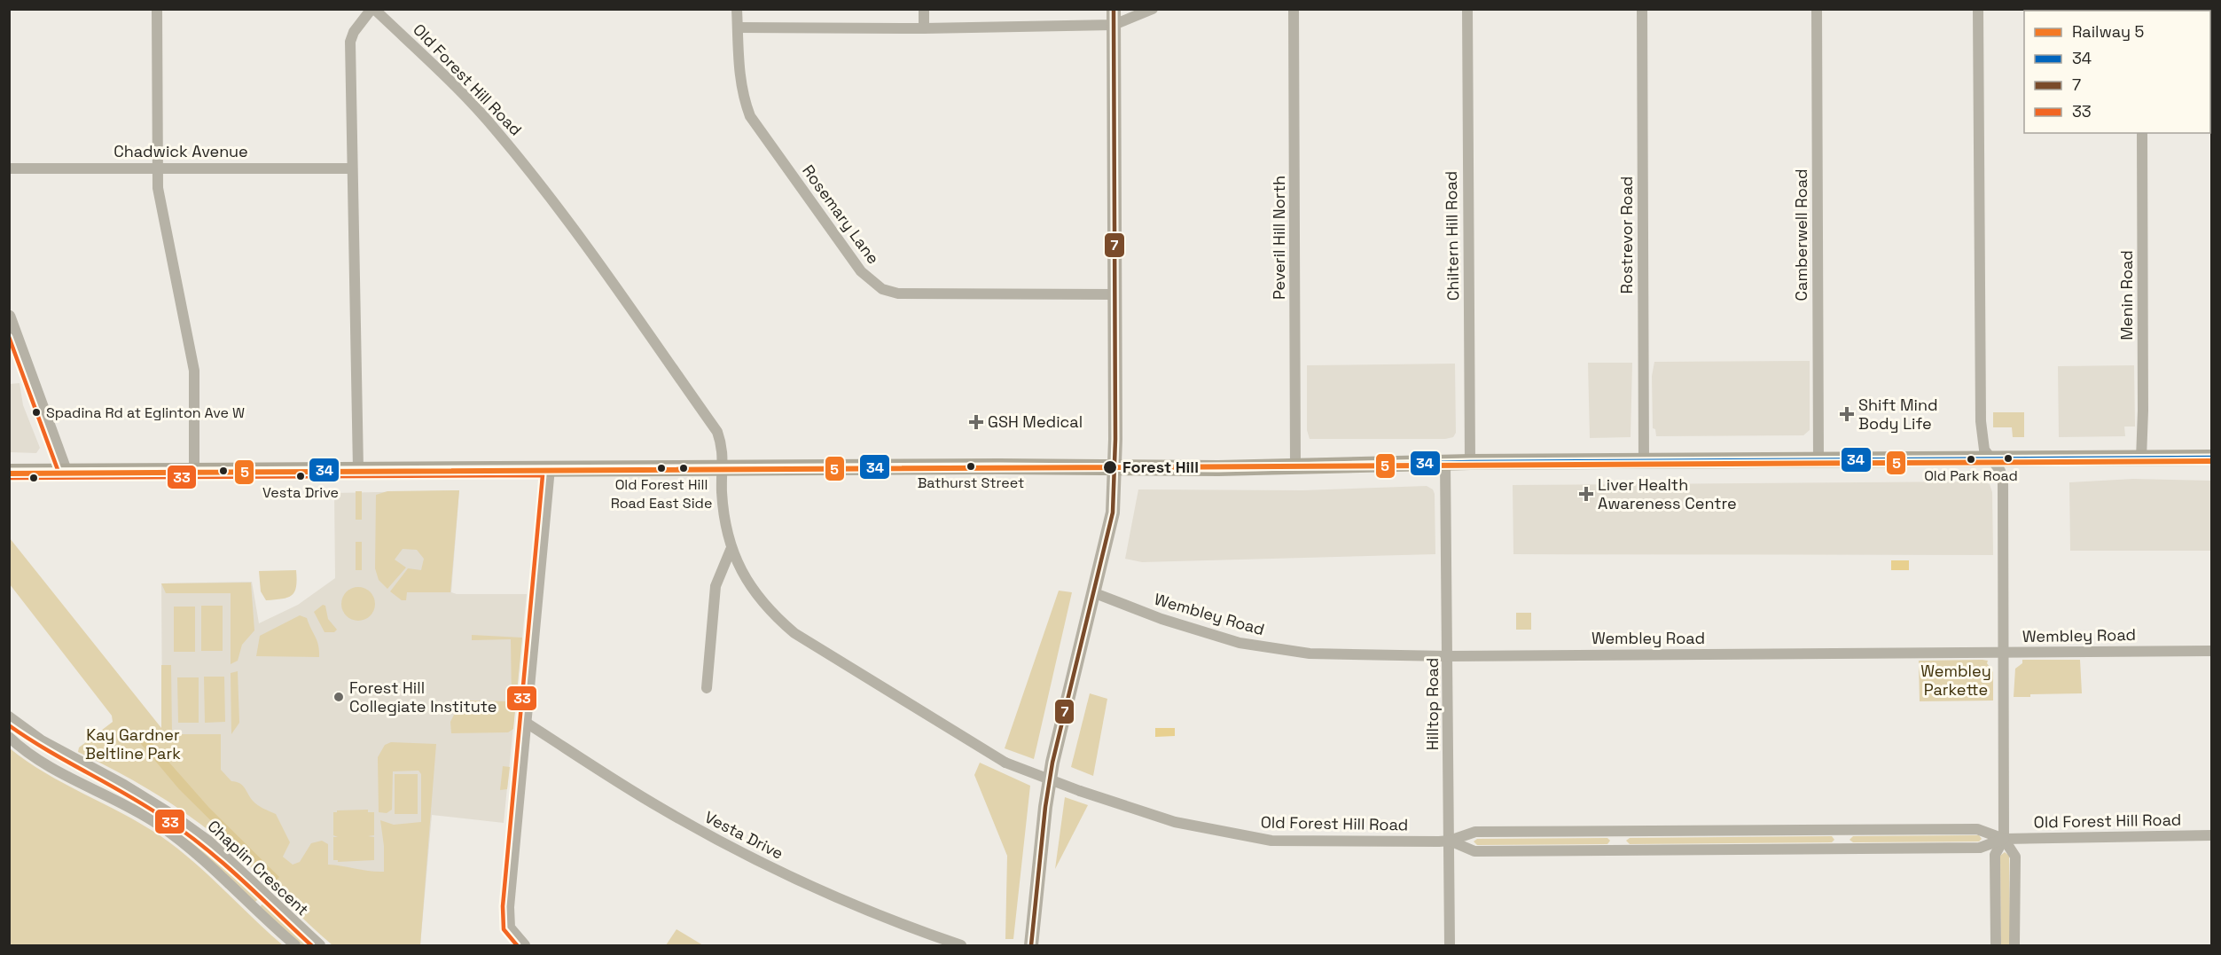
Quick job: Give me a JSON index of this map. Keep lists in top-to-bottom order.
{
  "streets": {
    "street": [
      "Old Forest Hill Road",
      "Chadwick Avenue",
      "Rosemary Lane",
      "Rostrevor Road",
      "Camberwell Road",
      "Chiltern Hill Road",
      "Peveril Hill North",
      "Menin Road",
      "Wembley Road",
      "Hilltop Road",
      "Vesta Drive",
      "Chaplin Crescent"
    ]
  },
  "crossings": [
    ["Old Forest Hill Road", "Hilltop Road"],
    ["Wembley Road", "Hilltop Road"]
  ],
  "parks": ["Wembley Parkette", "Kay Gardner Beltline Park"],
  "places": {
    "other": [
      "Spadina Rd at Eglinton Ave W",
      "Old Park Road",
      "Bathurst Street",
      "Forest Hill",
      "Old Forest Hill Road East Side",
      "Vesta Drive",
      "Forest Hill Collegiate Institute"
    ],
    "health": ["Shift Mind Body Life", "GSH Medical", "Liver Health Awareness Centre"]
  },
  "lines": [
    "transit line 7",
    "transit line 33",
    "transit line 34",
    "rail line 5"
  ],
  "legend": [
    "Railway 5",
    "34",
    "7",
    "33"
  ]
}
